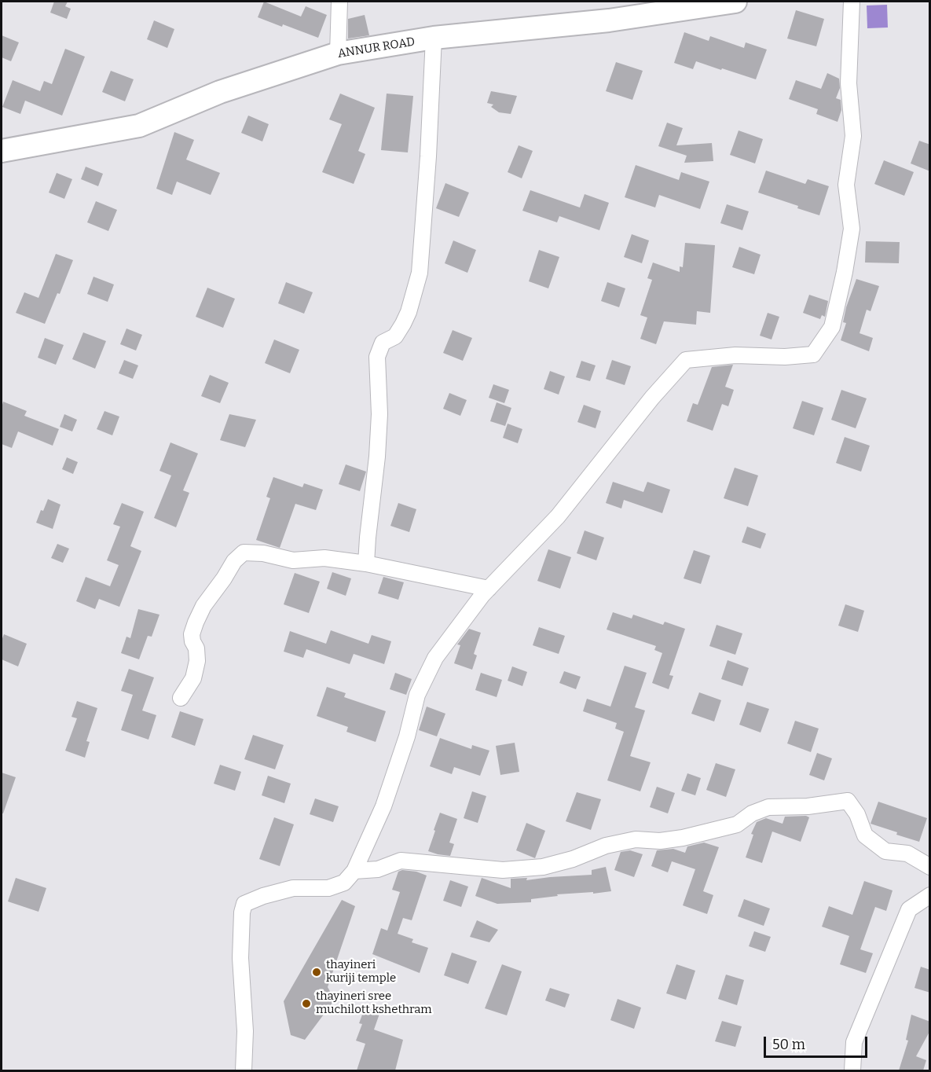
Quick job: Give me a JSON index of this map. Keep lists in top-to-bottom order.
{
  "streets": {
    "main road": ["ANNUR ROAD"]
  },
  "places": ["thayineri kuriji temple", "thayineri sree muchilott kshethram"],
  "scale_bar": "50 m"
}
